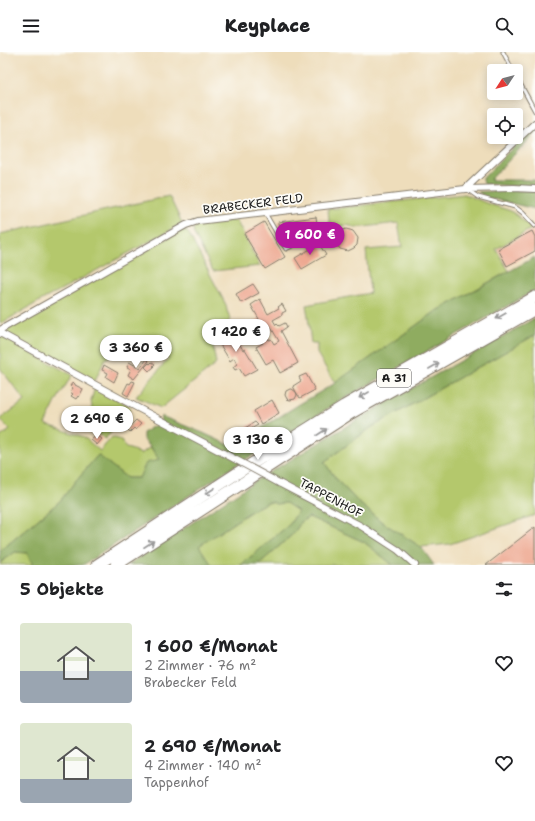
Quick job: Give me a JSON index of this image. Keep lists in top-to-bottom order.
{
  "streets": {
    "highway": ["A 31"],
    "street": ["BRABECKER FELD", "TAPPENHOF"]
  },
  "crossings": [
    ["BRABECKER FELD", "TAPPENHOF"]
  ],
  "north": "bottom left",
  "page": {
    "header": "Keyplace",
    "price": [
      "1 600 €",
      "1 420 €",
      "3 360 €",
      "2 690 €",
      "3 130 €"
    ],
    "heading": "5 Objekte",
    "list": [
      {
        "name": "1 600 €/Monat",
        "note": "2 Zimmer · 76 m² · Brabecker Feld"
      },
      {
        "name": "2 690 €/Monat",
        "note": "4 Zimmer · 140 m² · Tappenhof"
      }
    ]
  }
}
